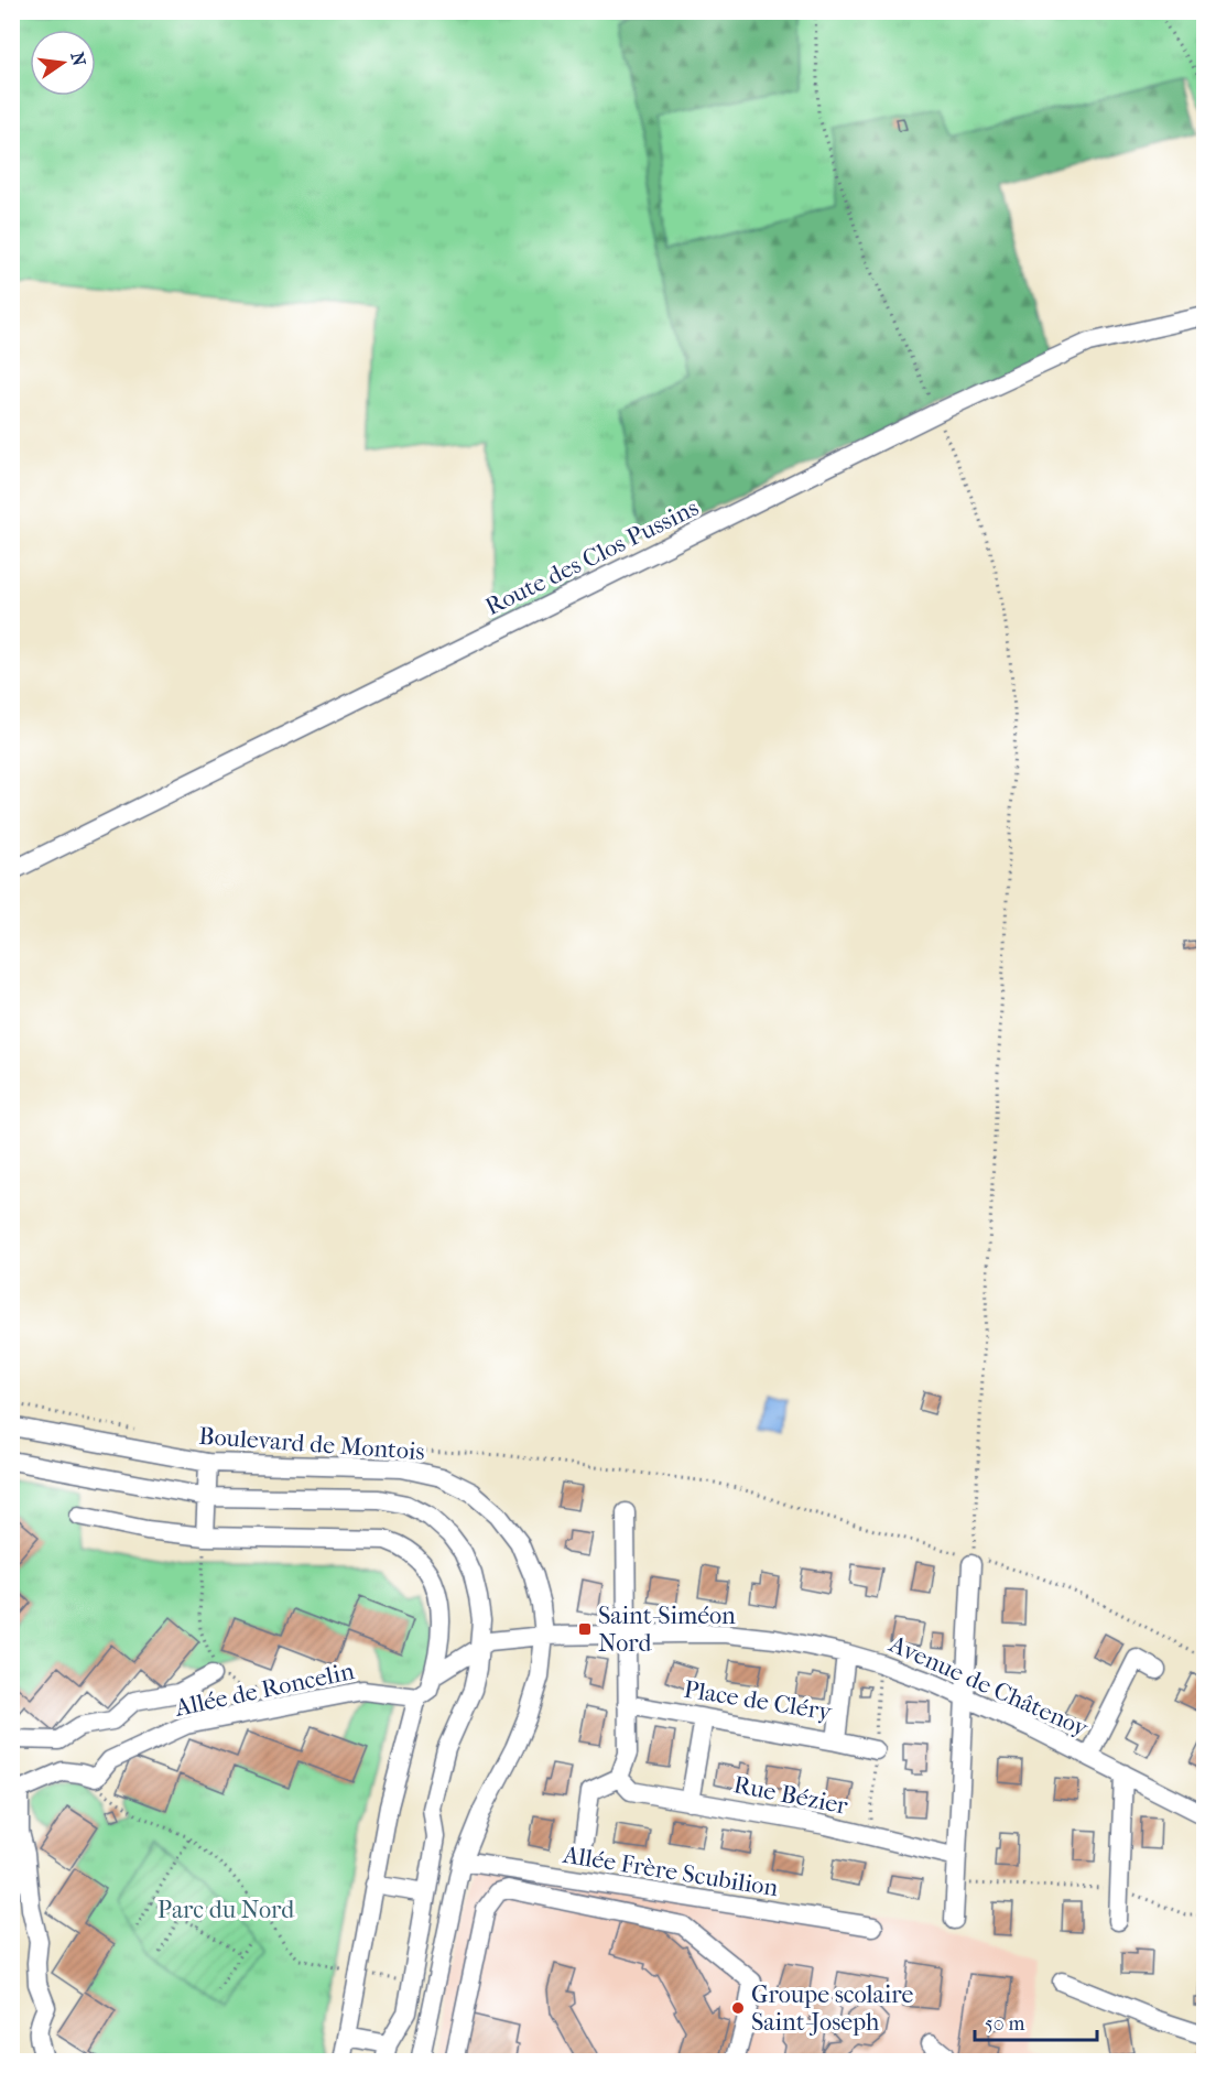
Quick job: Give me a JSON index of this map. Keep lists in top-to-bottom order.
{
  "streets": {
    "street": [
      "Route des Clos Pussins",
      "Boulevard de Montois",
      "Avenue de Châtenoy",
      "Allée de Roncelin",
      "Place de Cléry",
      "Rue Bézier",
      "Allée Frère Scubilion"
    ]
  },
  "crossings": [
    ["Boulevard de Montois", "Avenue de Châtenoy"],
    ["Boulevard de Montois", "Allée Frère Scubilion"],
    ["Avenue de Châtenoy", "Place de Cléry"]
  ],
  "parks": ["Parc du Nord"],
  "places": {
    "transit": ["Saint-Siméon Nord"],
    "other": ["Groupe scolaire Saint-Joseph"]
  },
  "scale_bar": "50 m",
  "north": "right"
}
